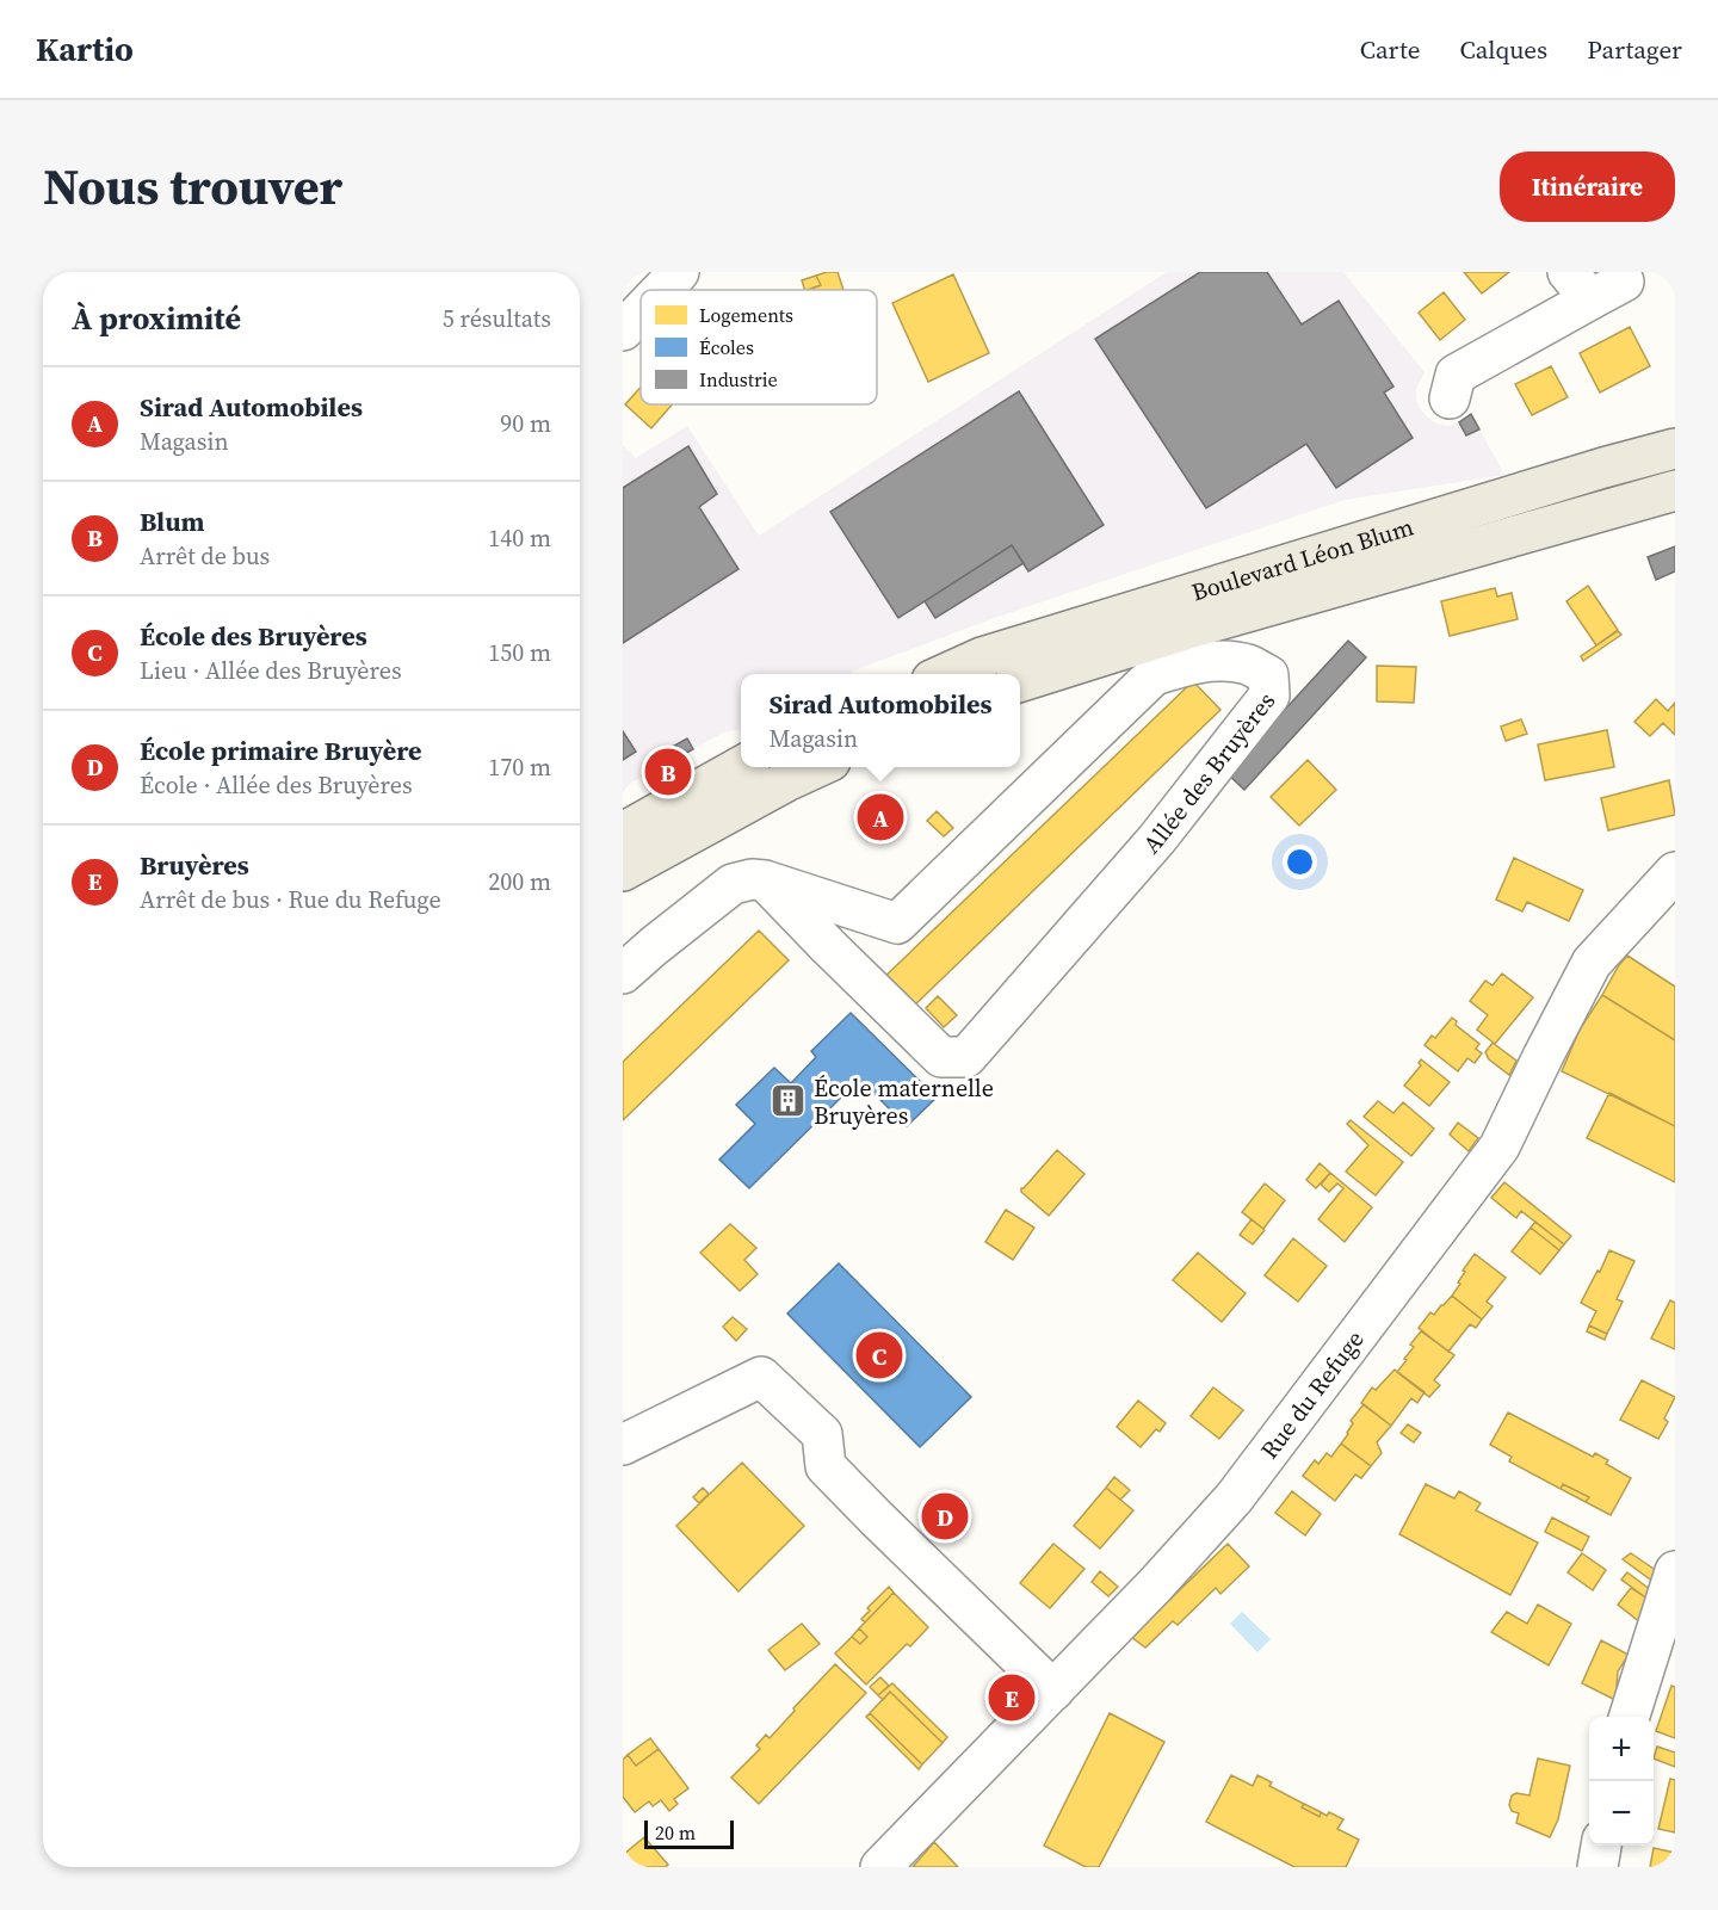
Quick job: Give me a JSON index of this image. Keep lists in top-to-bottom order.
{
  "streets": {
    "main road": ["Boulevard Léon Blum"],
    "street": ["Allée des Bruyères", "Rue du Refuge"]
  },
  "places": {
    "building": ["École maternelle Bruyères"]
  },
  "legend": ["Logements", "Écoles", "Industrie"],
  "scale_bar": "20 m",
  "page": {
    "header": "Kartio",
    "nav": ["Carte", "Calques", "Partager"],
    "title": "Nous trouver",
    "buttons": "Itinéraire",
    "heading": ["À proximité", "5 résultats"],
    "list": [
      {
        "mark": "A",
        "name": "Sirad Automobiles",
        "note": "Magasin",
        "value": "90 m"
      },
      {
        "mark": "B",
        "name": "Blum",
        "note": "Arrêt de bus",
        "value": "140 m"
      },
      {
        "mark": "C",
        "name": "École des Bruyères",
        "note": "Lieu · Allée des Bruyères",
        "value": "150 m"
      },
      {
        "mark": "D",
        "name": "École primaire Bruyère",
        "note": "École · Allée des Bruyères",
        "value": "170 m"
      },
      {
        "mark": "E",
        "name": "Bruyères",
        "note": "Arrêt de bus · Rue du Refuge",
        "value": "200 m"
      }
    ],
    "popup": ["Sirad Automobiles", "Magasin"],
    "pins": [
      "B",
      "A",
      "C",
      "D",
      "E"
    ],
    "map_buttons": ["+", "−"],
    "scale": "20 m"
  }
}
